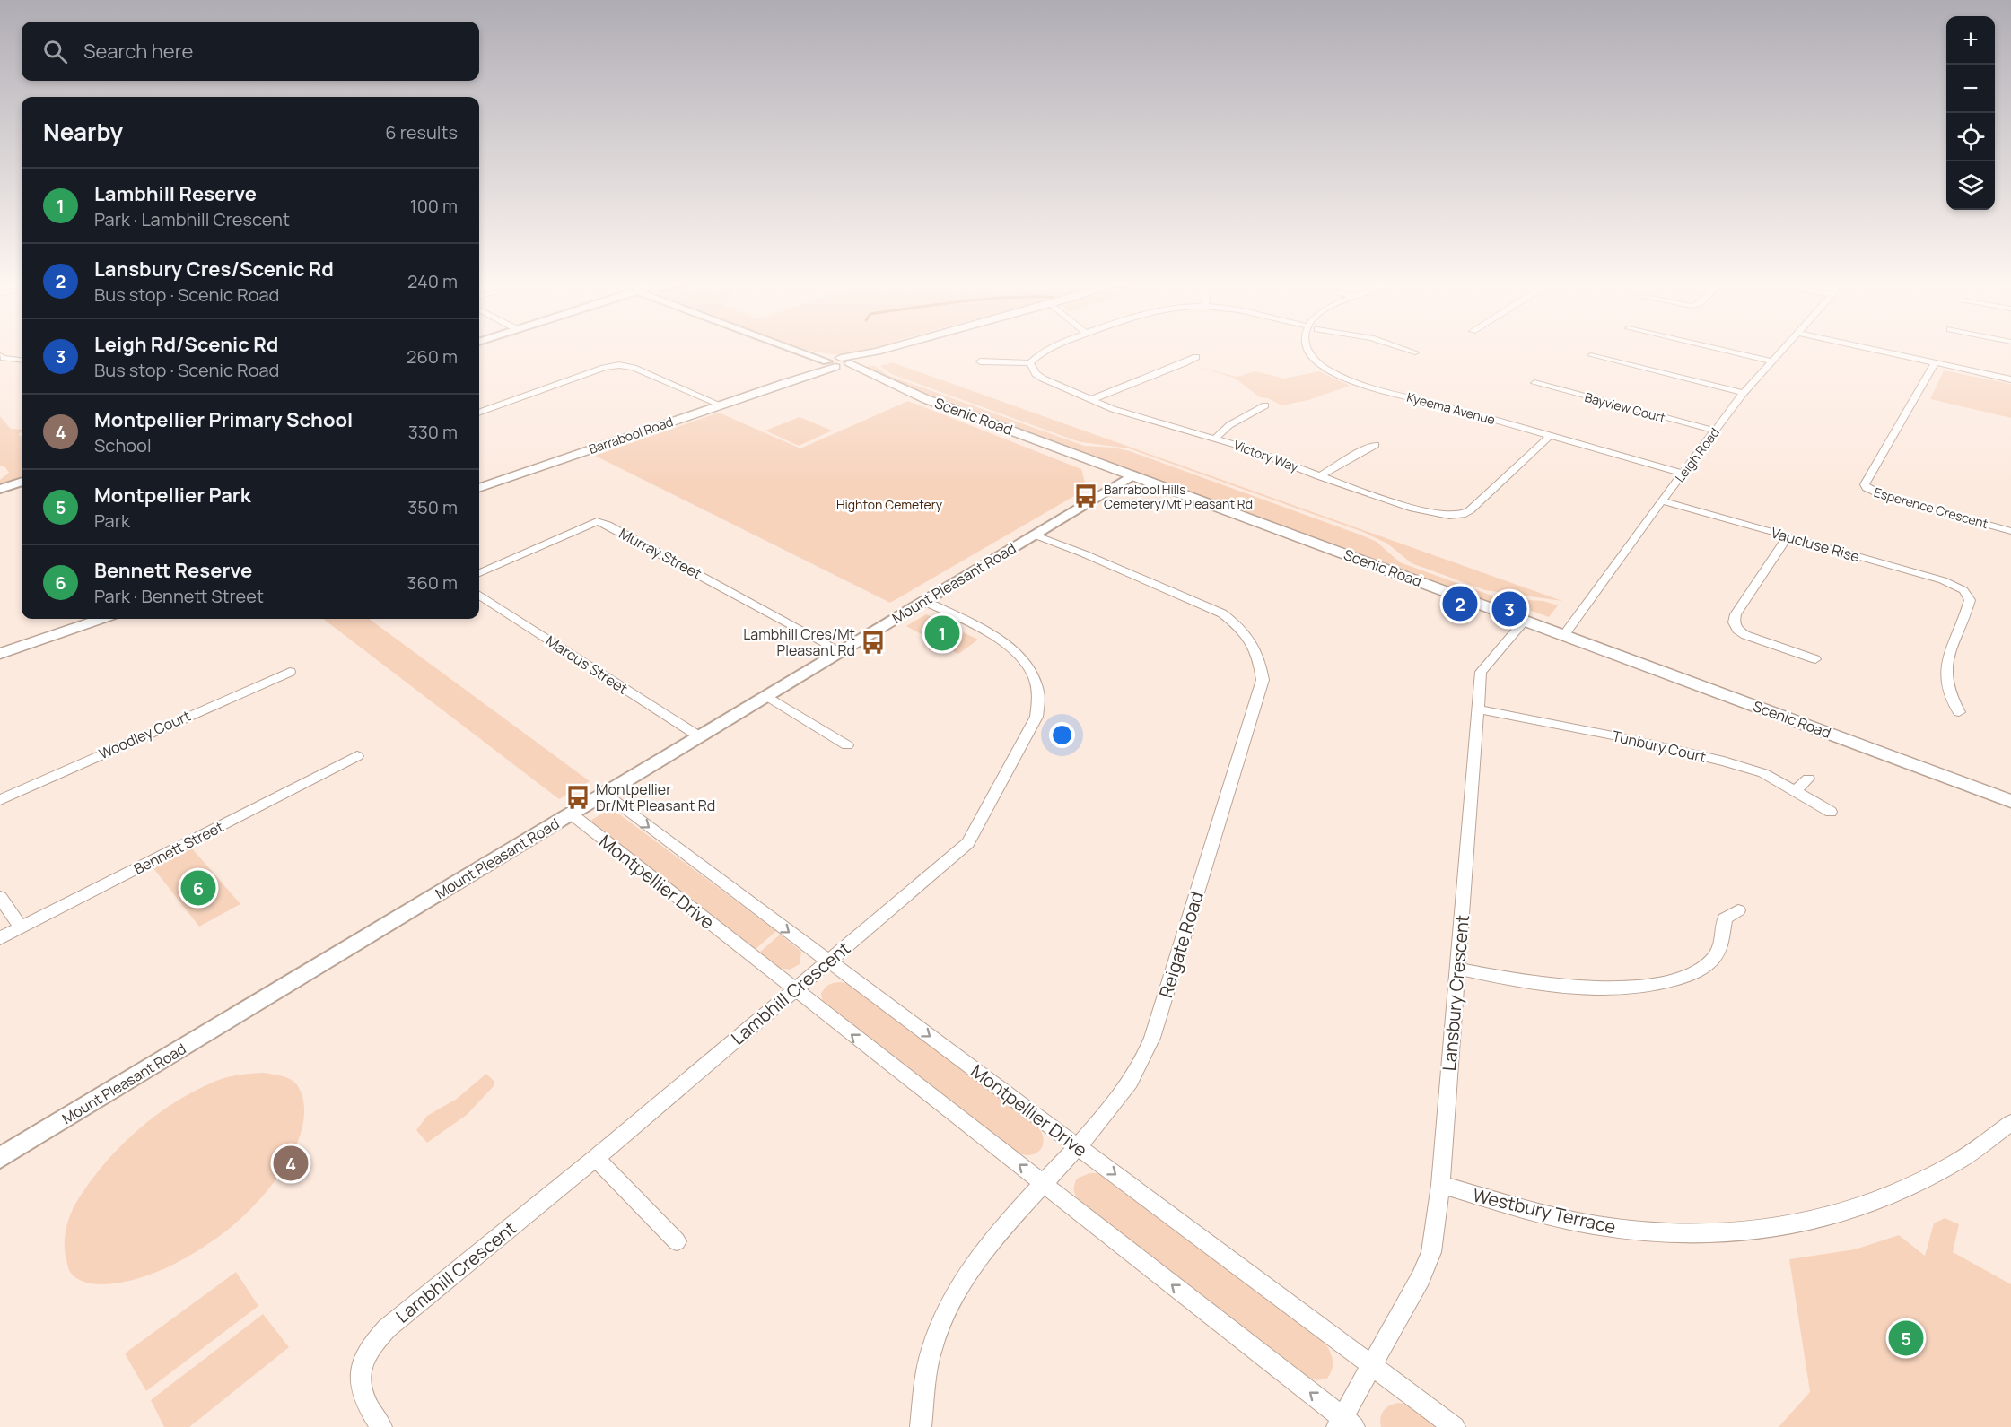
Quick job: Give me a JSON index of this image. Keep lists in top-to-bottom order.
{
  "streets": {
    "main road": ["Scenic Road", "Barrabool Road"],
    "street": [
      "Bayview Court",
      "Kyeema Avenue",
      "Leigh Road",
      "Victory Way",
      "Esperence Crescent",
      "Vaucluse Rise",
      "Murray Street",
      "Mount Pleasant Road",
      "Marcus Street",
      "Woodley Court",
      "Tunbury Court",
      "Bennett Street",
      "Montpellier Drive",
      "Reigate Road",
      "Lambhill Crescent",
      "Lansbury Crescent",
      "Westbury Terrace"
    ]
  },
  "crossings": [
    ["Bayview Court", "Leigh Road"],
    ["Kyeema Avenue", "Leigh Road"],
    ["Kyeema Avenue", "Victory Way"],
    ["Scenic Road", "Barrabool Road"],
    ["Scenic Road", "Leigh Road"],
    ["Scenic Road", "Mount Pleasant Road"],
    ["Scenic Road", "Lansbury Crescent"],
    ["Leigh Road", "Vaucluse Rise"],
    ["Murray Street", "Mount Pleasant Road"],
    ["Mount Pleasant Road", "Marcus Street"],
    ["Mount Pleasant Road", "Montpellier Drive"],
    ["Mount Pleasant Road", "Reigate Road"],
    ["Mount Pleasant Road", "Lambhill Crescent"],
    ["Tunbury Court", "Lansbury Crescent"],
    ["Montpellier Drive", "Reigate Road"],
    ["Montpellier Drive", "Lambhill Crescent"],
    ["Montpellier Drive", "Lansbury Crescent"],
    ["Lansbury Crescent", "Westbury Terrace"]
  ],
  "parks": ["Highton Cemetery"],
  "places": {
    "bus stop": ["Barrabool Hills Cemetery/Mt Pleasant Rd", "Lambhill Cres/Mt Pleasant Rd", "Montpellier Dr/Mt Pleasant Rd"]
  },
  "page": {
    "map_buttons": ["+", "−"],
    "search": "Search here",
    "heading": ["Nearby", "6 results"],
    "list": [
      {
        "mark": "1",
        "name": "Lambhill Reserve",
        "note": "Park · Lambhill Crescent",
        "value": "100 m"
      },
      {
        "mark": "2",
        "name": "Lansbury Cres/Scenic Rd",
        "note": "Bus stop · Scenic Road",
        "value": "240 m"
      },
      {
        "mark": "3",
        "name": "Leigh Rd/Scenic Rd",
        "note": "Bus stop · Scenic Road",
        "value": "260 m"
      },
      {
        "mark": "4",
        "name": "Montpellier Primary School",
        "note": "School",
        "value": "330 m"
      },
      {
        "mark": "5",
        "name": "Montpellier Park",
        "note": "Park",
        "value": "350 m"
      },
      {
        "mark": "6",
        "name": "Bennett Reserve",
        "note": "Park · Bennett Street",
        "value": "360 m"
      }
    ],
    "pins": [
      "2",
      "3",
      "1",
      "6",
      "4",
      "5"
    ]
  }
}
